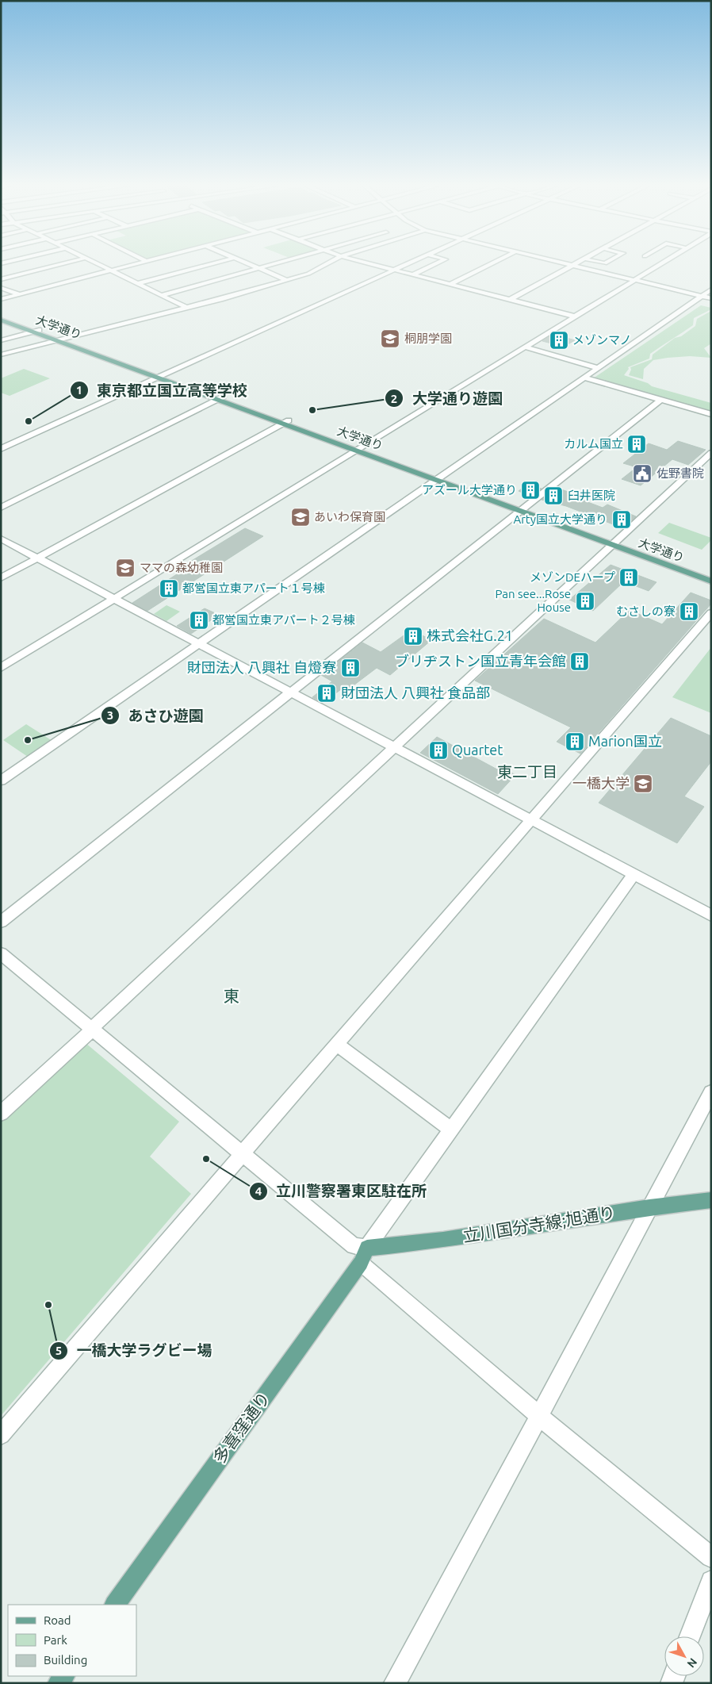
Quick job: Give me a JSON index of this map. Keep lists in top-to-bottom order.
{
  "streets": {
    "main road": ["大学通り", "立川国分寺線;旭通り", "多喜窪通り"]
  },
  "crossings": [
    ["立川国分寺線;旭通り", "多喜窪通り"]
  ],
  "districts": ["東二丁目", "東"],
  "places": {
    "school or university": [
      "桐朋学園",
      "あいわ保育園",
      "ママの森幼稚園",
      "一橋大学"
    ],
    "building": [
      "メゾンマノ",
      "カルム国立",
      "アズール大学通り",
      "臼井医院",
      "Arty国立大学通り",
      "メゾンDEハープ",
      "都営国立東アパート１号棟",
      "Pan see...Rose House",
      "むさしの寮",
      "都営国立東アパート２号棟",
      "株式会社G.21",
      "ブリヂストン国立青年会館",
      "財団法人 八興社 自燈寮",
      "財団法人 八興社 食品部",
      "Marion国立",
      "Quartet"
    ],
    "other": [
      "大学通り遊園",
      "東京都立国立高等学校",
      "あさひ遊園",
      "立川警察署東区駐在所",
      "一橋大学ラグビー場"
    ],
    "public building": ["佐野書院"]
  },
  "legend": ["Road", "Park", "Building"],
  "north": "bottom right"
}
